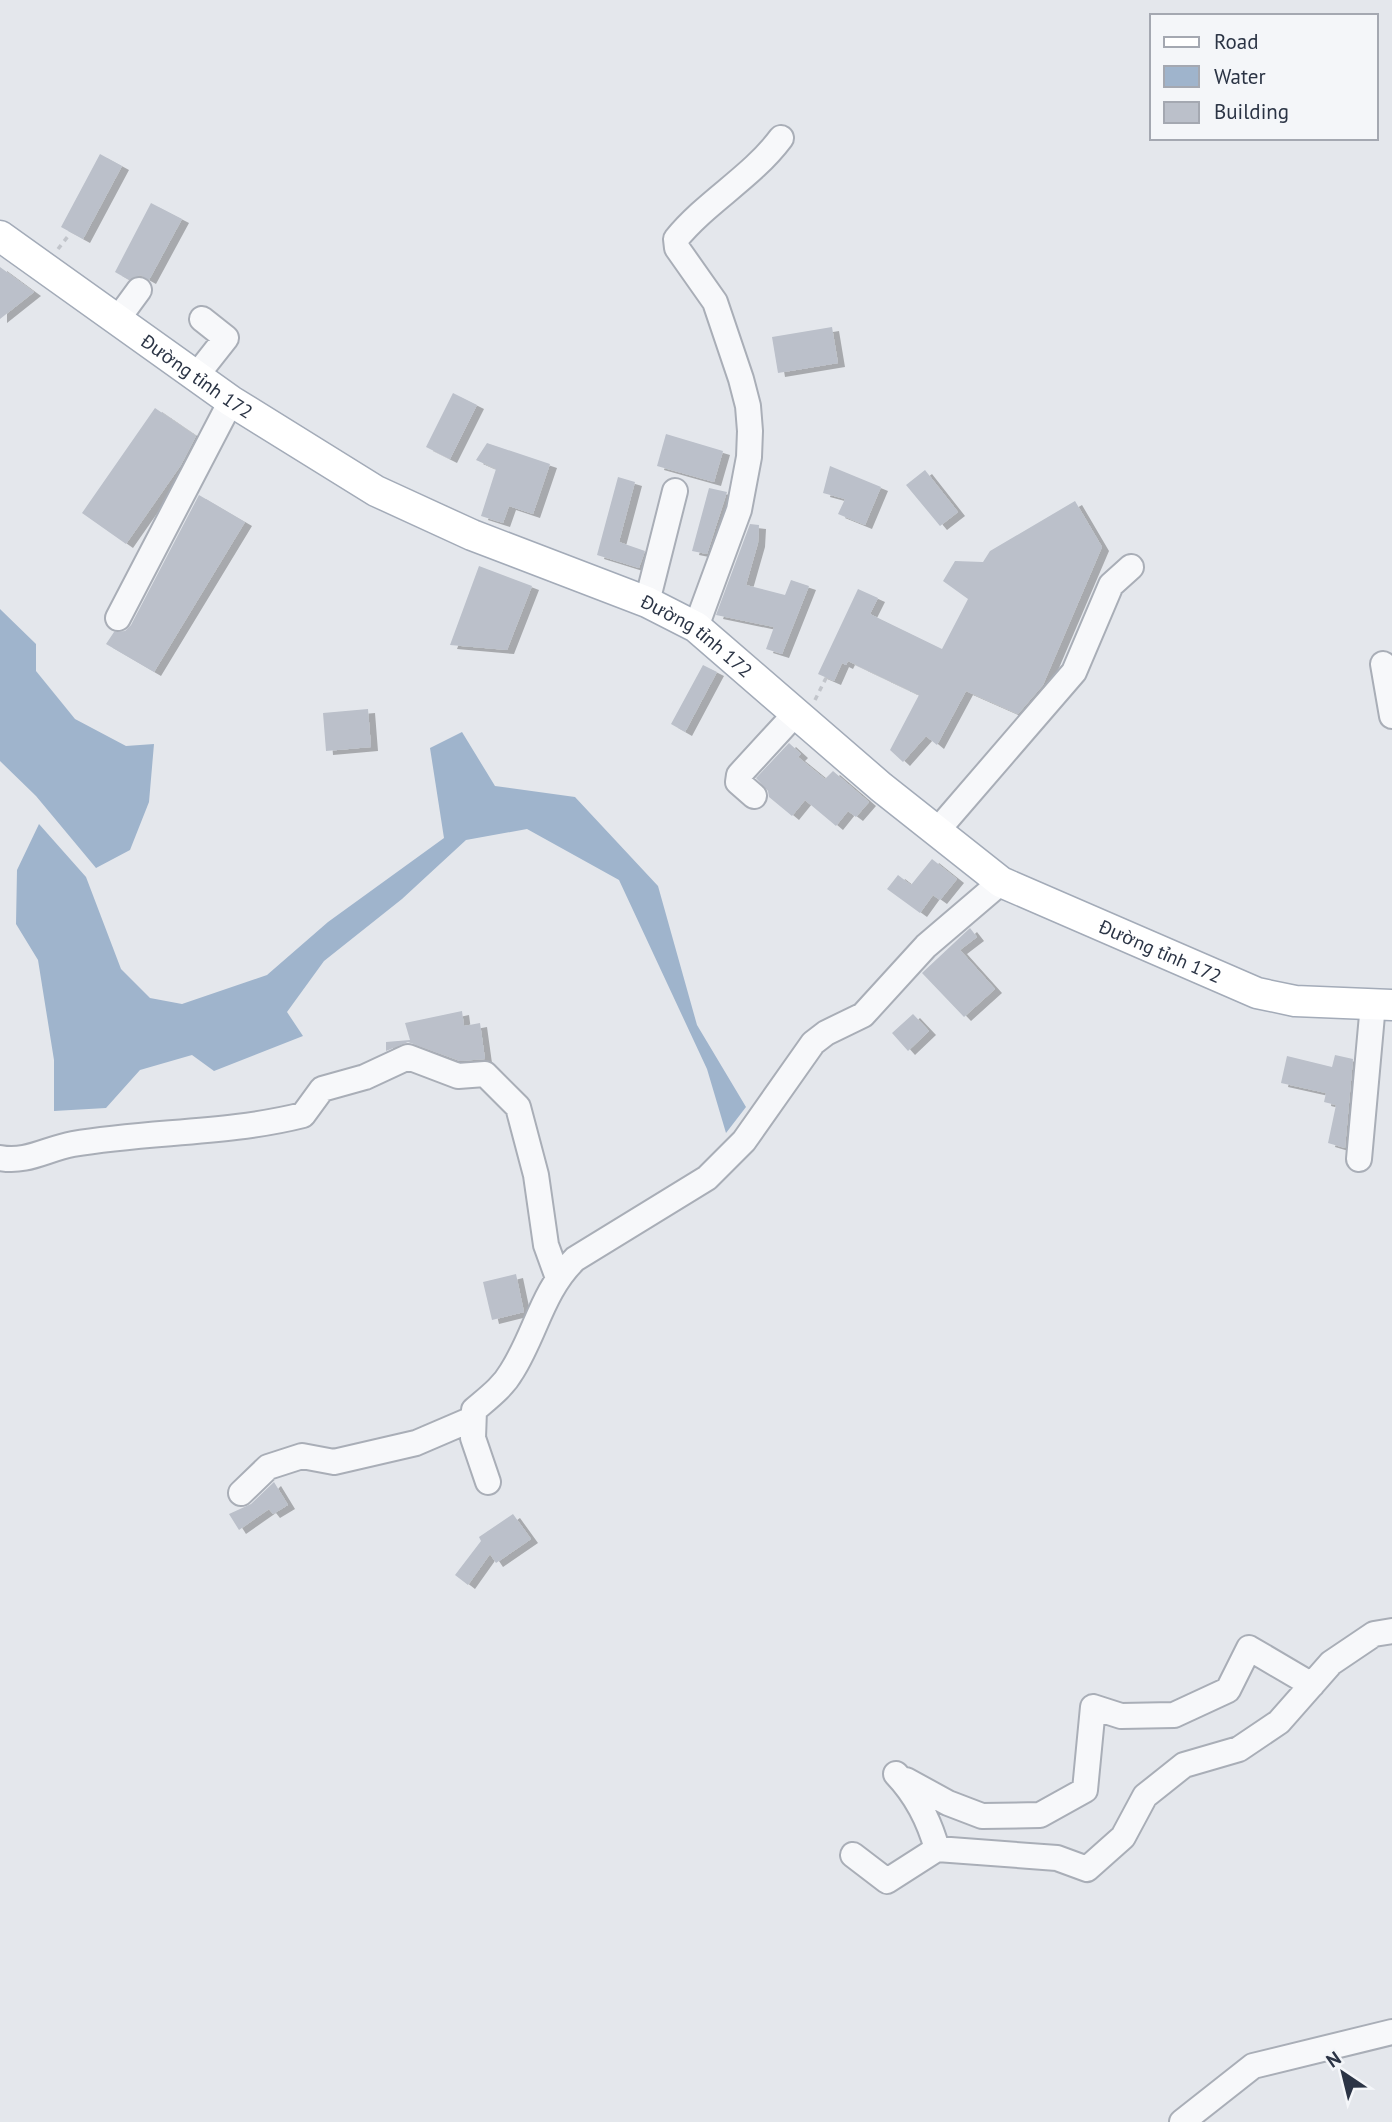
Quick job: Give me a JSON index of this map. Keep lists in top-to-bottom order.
{
  "streets": {
    "main road": ["Đường tỉnh 172"]
  },
  "legend": ["Road", "Water", "Building"],
  "north": "top left"
}
